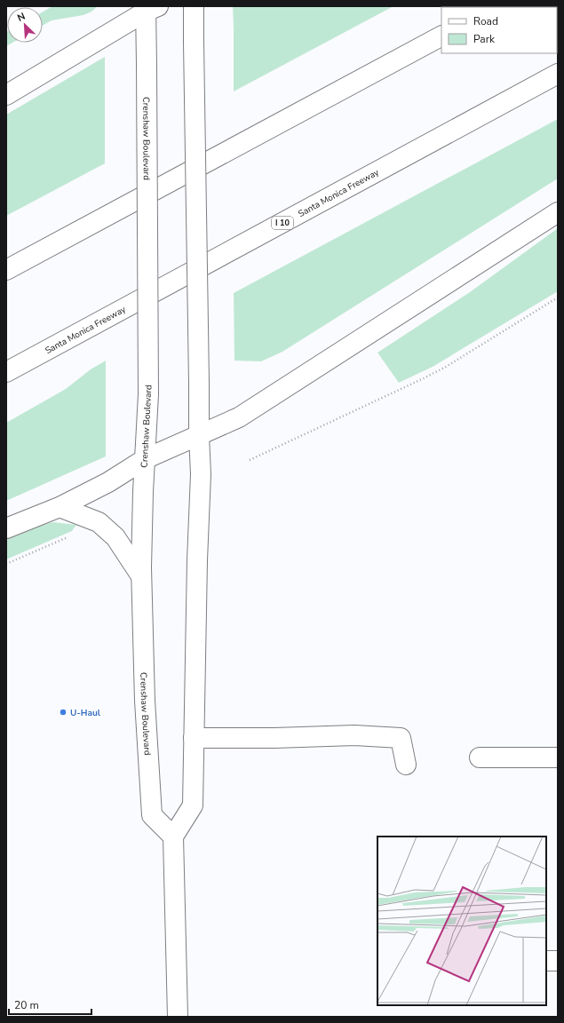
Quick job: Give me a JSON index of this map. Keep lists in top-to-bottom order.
{
  "streets": {
    "main road": ["Crenshaw Boulevard", "Santa Monica Freeway", "I 10"]
  },
  "places": ["U-Haul"],
  "legend": ["Road", "Park"],
  "scale_bar": "20 m",
  "north": "top left"
}
